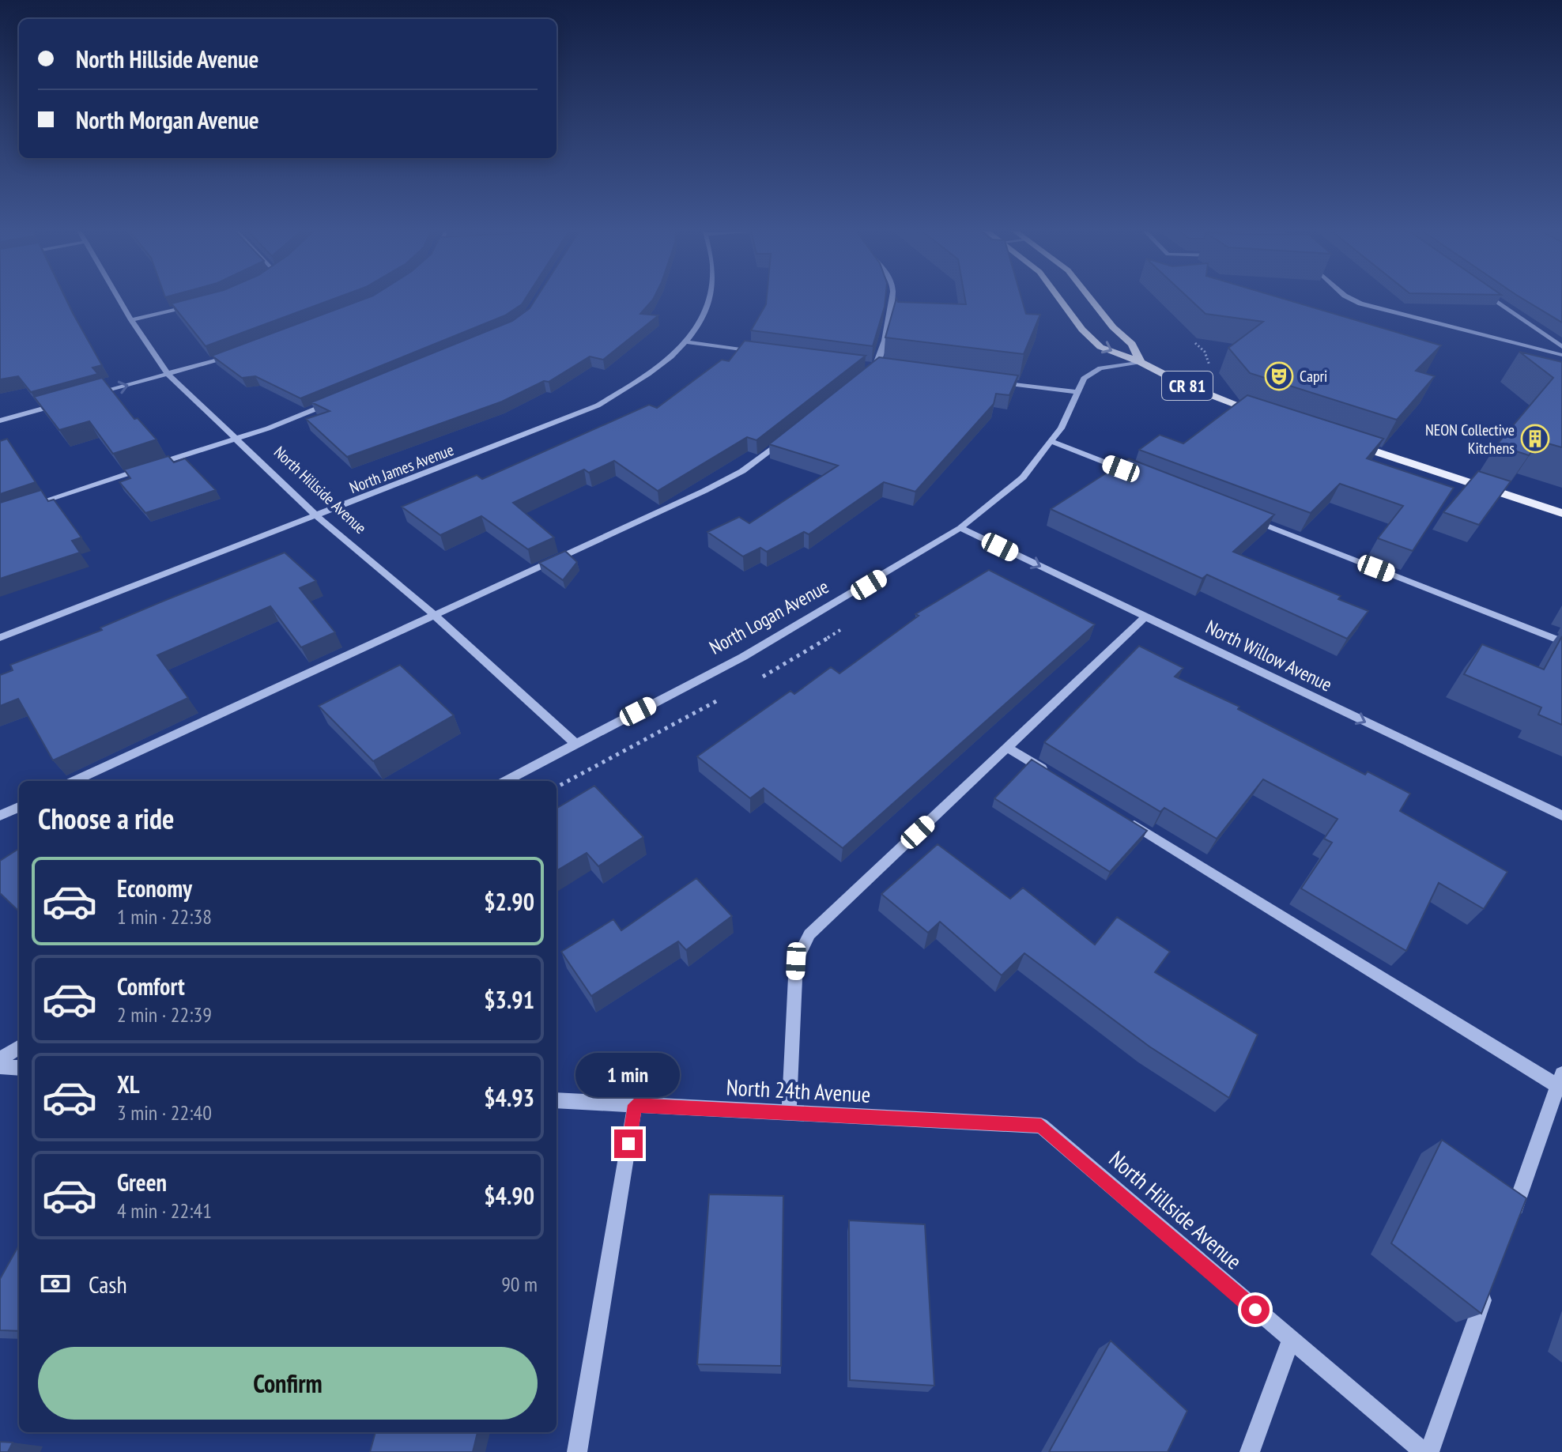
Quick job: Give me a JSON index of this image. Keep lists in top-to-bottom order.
{
  "streets": {
    "main road": ["CR 81"],
    "street": [
      "North James Avenue",
      "North Hillside Avenue",
      "North Logan Avenue",
      "North Willow Avenue",
      "North 24th Avenue"
    ]
  },
  "crossings": [
    ["CR 81", "North Logan Avenue"],
    ["North James Avenue", "North Hillside Avenue"],
    ["North Hillside Avenue", "North Logan Avenue"],
    ["North Hillside Avenue", "North 24th Avenue"],
    ["North Logan Avenue", "North Willow Avenue"]
  ],
  "one_way": ["North Willow Avenue"],
  "places": {
    "theatre": ["Capri"],
    "building": ["NEON Collective Kitchens"]
  },
  "page": {
    "banner": ["North Hillside Avenue", "North Morgan Avenue"],
    "heading": "Choose a ride",
    "list": [
      {
        "name": "Economy",
        "note": "1 min · 22:38",
        "value": "$2.90"
      },
      {
        "name": "Comfort",
        "note": "2 min · 22:39",
        "value": "$3.91"
      },
      {
        "name": "XL",
        "note": "3 min · 22:40",
        "value": "$4.93"
      },
      {
        "name": "Green",
        "note": "4 min · 22:41",
        "value": "$4.90"
      }
    ],
    "bubble": "1 min",
    "pay": ["Cash", "90 m"],
    "buttons": "Confirm"
  }
}
